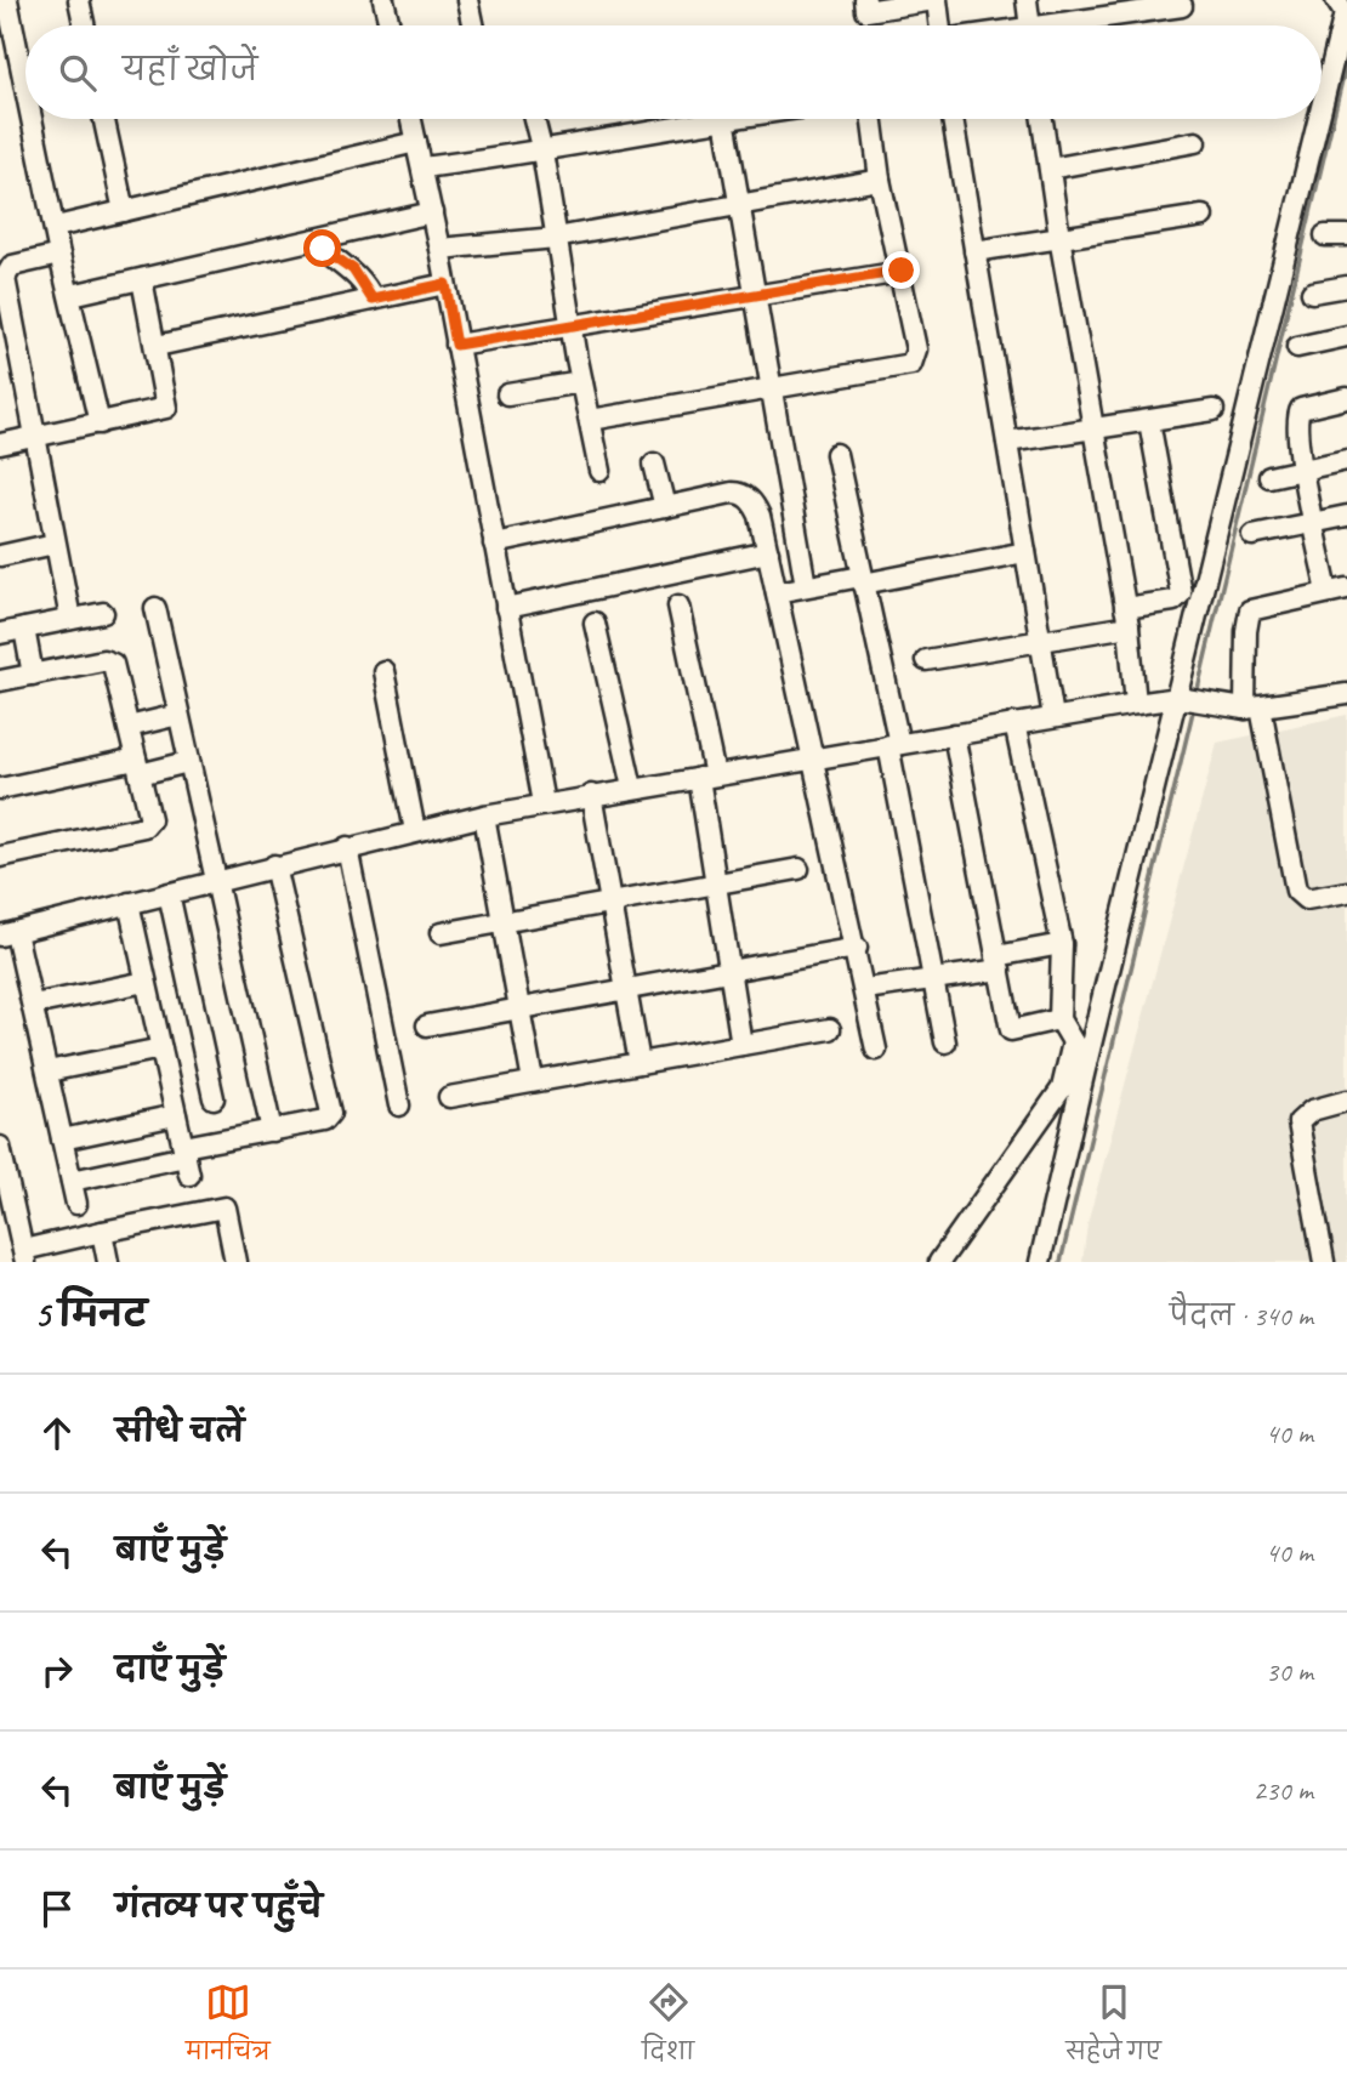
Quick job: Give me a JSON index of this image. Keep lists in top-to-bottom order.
{
  "page": {
    "search": "यहाँ खोजें",
    "heading": ["5 मिनट", "पैदल · 340 m"],
    "list": [
      ["सीधे चलें", "40 m"],
      ["बाएँ मुड़ें", "40 m"],
      ["दाएँ मुड़ें", "30 m"],
      ["बाएँ मुड़ें", "230 m"],
      "गंतव्य पर पहुँचे"
    ],
    "nav": ["मानचित्र", "दिशा", "सहेजे गए"]
  }
}
